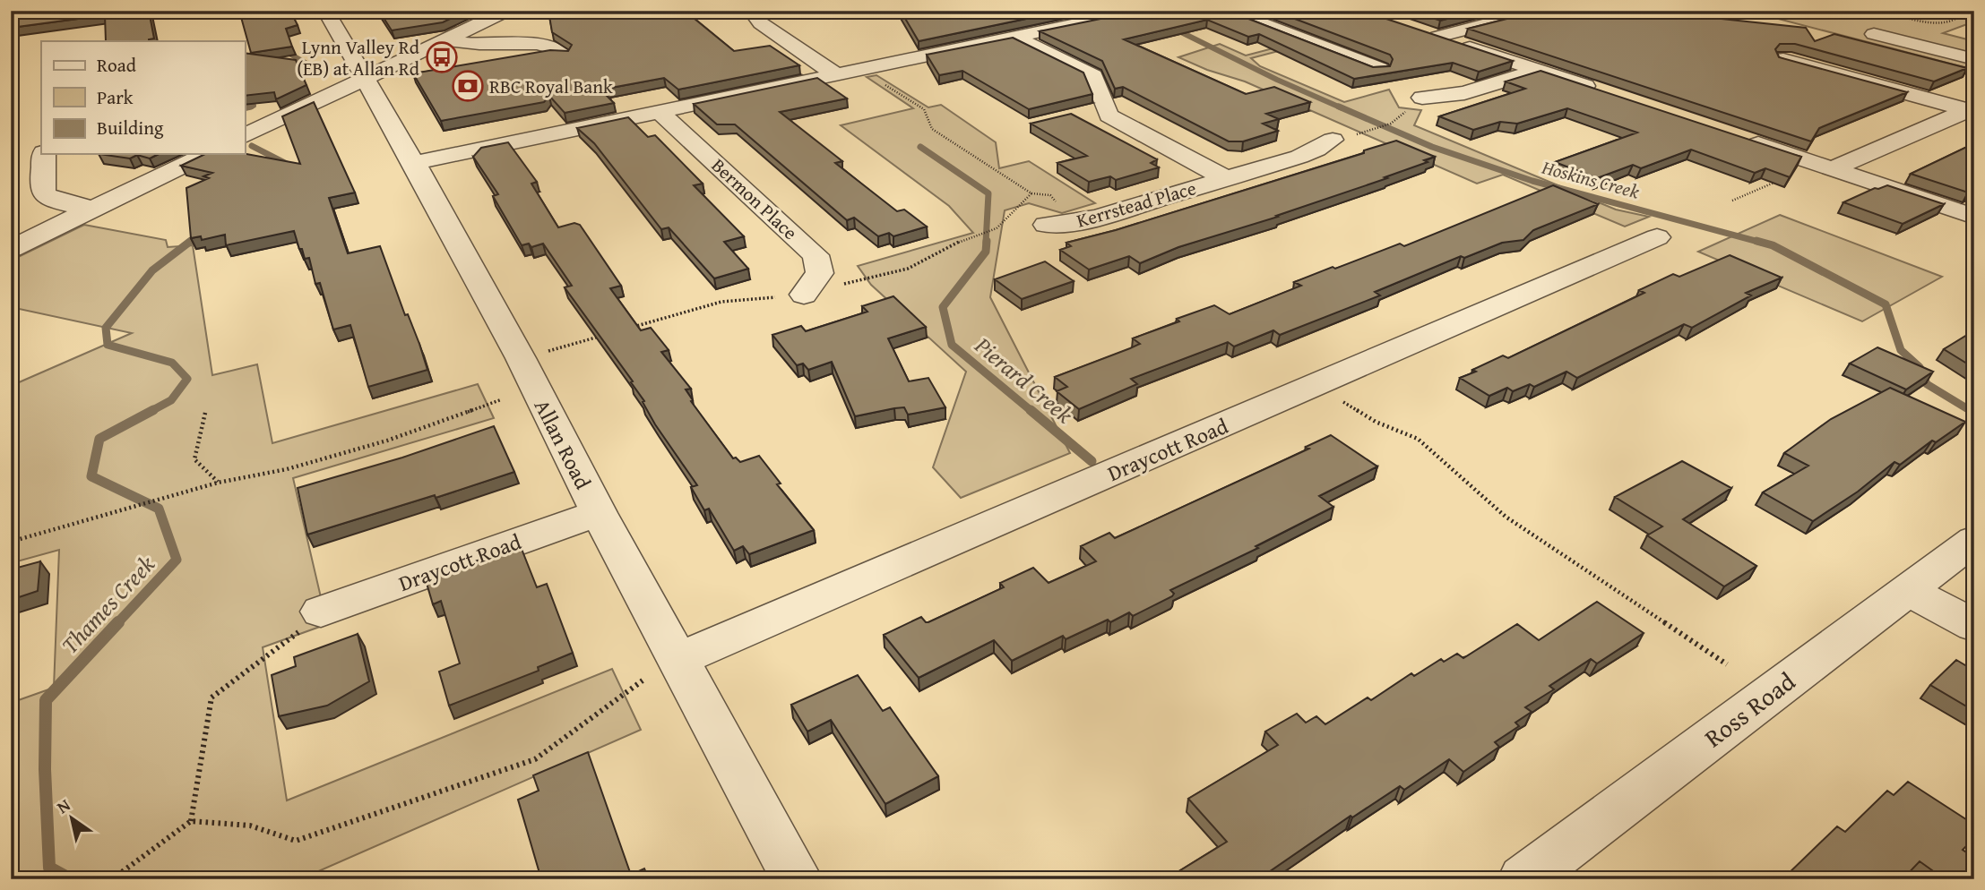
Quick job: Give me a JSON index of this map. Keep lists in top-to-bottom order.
{
  "streets": {
    "street": [
      "Bermon Place",
      "Kerrstead Place",
      "Allan Road",
      "Draycott Road",
      "Ross Road"
    ]
  },
  "crossings": [
    ["Allan Road", "Draycott Road"]
  ],
  "water": ["Hoskins Creek", "Pierard Creek", "Thames Creek"],
  "places": {
    "bus stop": ["Lynn Valley Rd (EB) at Allan Rd"],
    "bank": ["RBC Royal Bank"]
  },
  "legend": ["Road", "Park", "Building"],
  "north": "top left"
}
